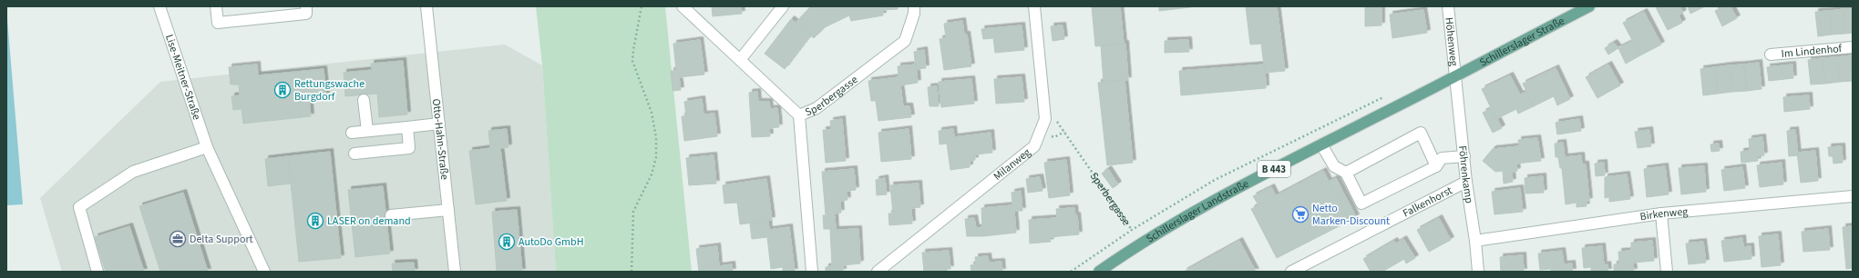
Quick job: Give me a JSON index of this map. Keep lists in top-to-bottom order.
{
  "streets": {
    "main road": ["Schillerslager Straße", "B 443", "Schillerslager Landstraße"],
    "street": [
      "Höhenweg",
      "Im Lindenhof",
      "Lise-Meitner-Straße",
      "Sperbergasse",
      "Otto-Hahn-Straße",
      "Milanweg",
      "Föhrenkamp",
      "Falkenhorst",
      "Birkenweg"
    ]
  },
  "crossings": [
    ["Höhenweg", "Schillerslager Straße"],
    ["Höhenweg", "Föhrenkamp"],
    ["Höhenweg", "Schillerslager Landstraße"],
    ["Schillerslager Straße", "Föhrenkamp"],
    ["Schillerslager Straße", "Schillerslager Landstraße"],
    ["Föhrenkamp", "Falkenhorst"],
    ["Föhrenkamp", "Schillerslager Landstraße"],
    ["Föhrenkamp", "Birkenweg"]
  ],
  "places": {
    "building": ["Rettungswache Burgdorf", "LASER on demand", "AutoDo GmbH"],
    "supermarket": ["Netto Marken-Discount"],
    "office": ["Delta Support"]
  }
}
